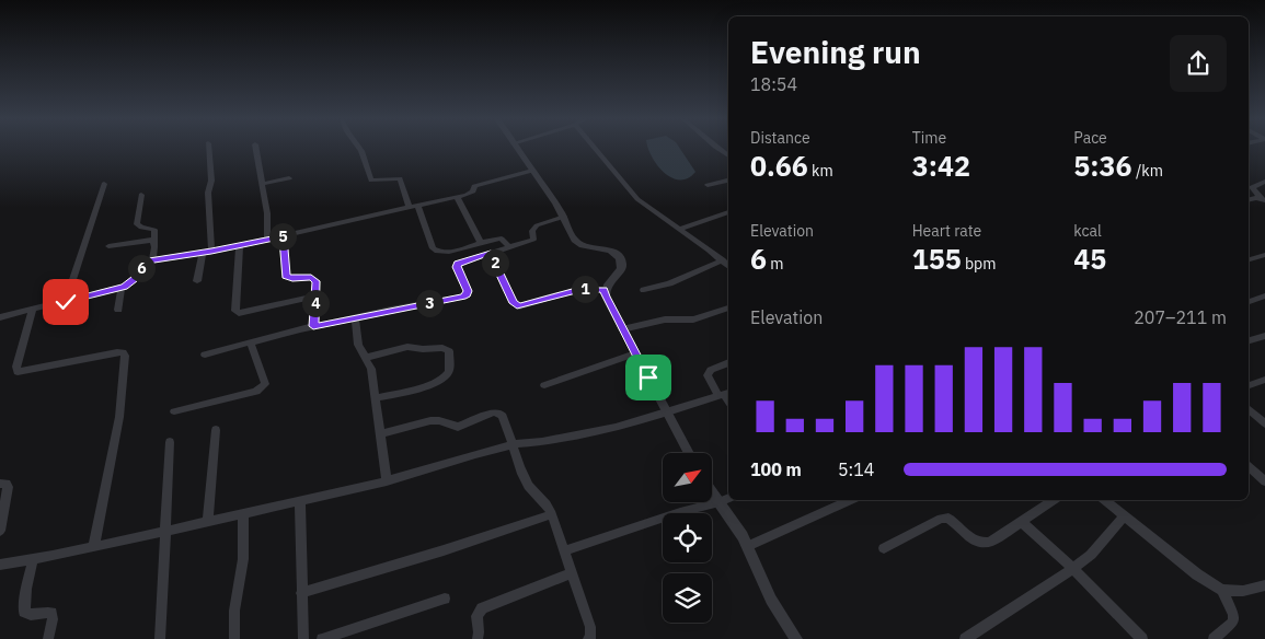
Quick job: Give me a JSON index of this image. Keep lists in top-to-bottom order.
{
  "north": "top right",
  "page": {
    "heading": ["Evening run", "18:54"],
    "stats": [
      ["Distance", "0.66 km"],
      ["Time", "3:42"],
      ["Pace", "5:36 /km"],
      ["Elevation", "6 m"],
      ["Heart rate", "155 bpm"],
      ["kcal", "45"]
    ],
    "pins": [
      "5",
      "2",
      "6",
      "1",
      "3",
      "4"
    ],
    "chart": ["Elevation", "207–211 m"],
    "list": [
      {
        "name": "100 m",
        "note": "5:14"
      }
    ]
  }
}
